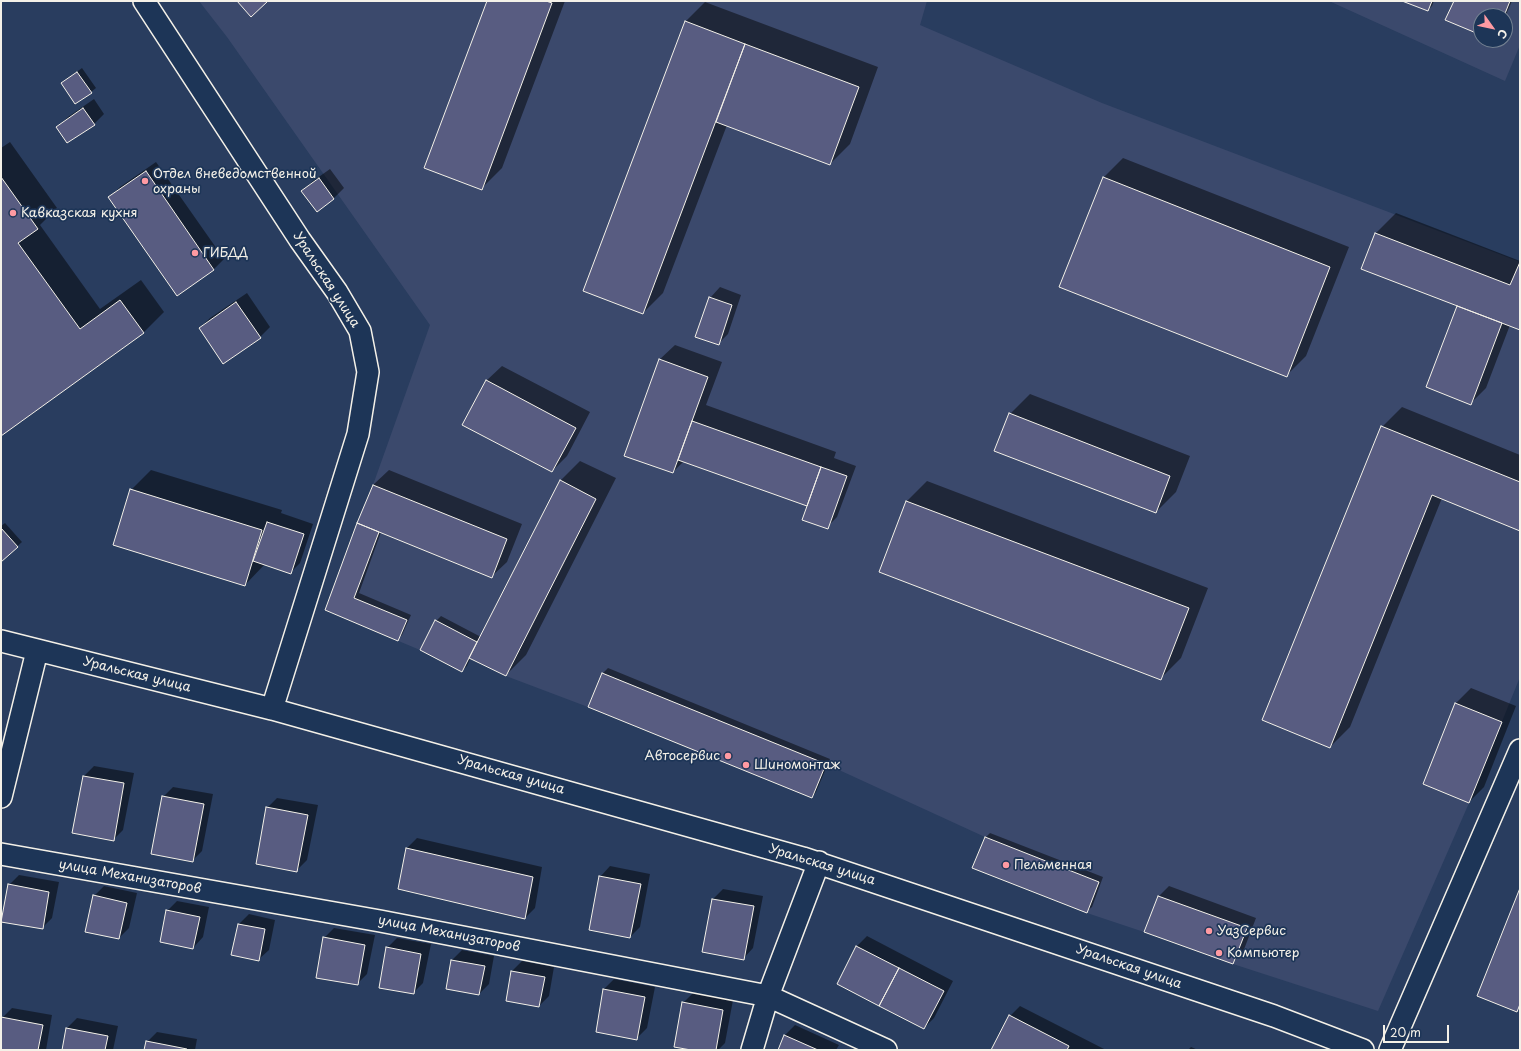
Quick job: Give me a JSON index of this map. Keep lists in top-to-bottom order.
{
  "streets": {
    "street": ["Уральская улица", "улица Механизаторов"]
  },
  "places": [
    "Отдел вневедомственной охраны",
    "Кавказская кухня",
    "ГИБДД",
    "Автосервис",
    "Шиномонтаж",
    "Пельменная",
    "УазСервис",
    "Компьютер"
  ],
  "scale_bar": "20 m",
  "north": "bottom right"
}
